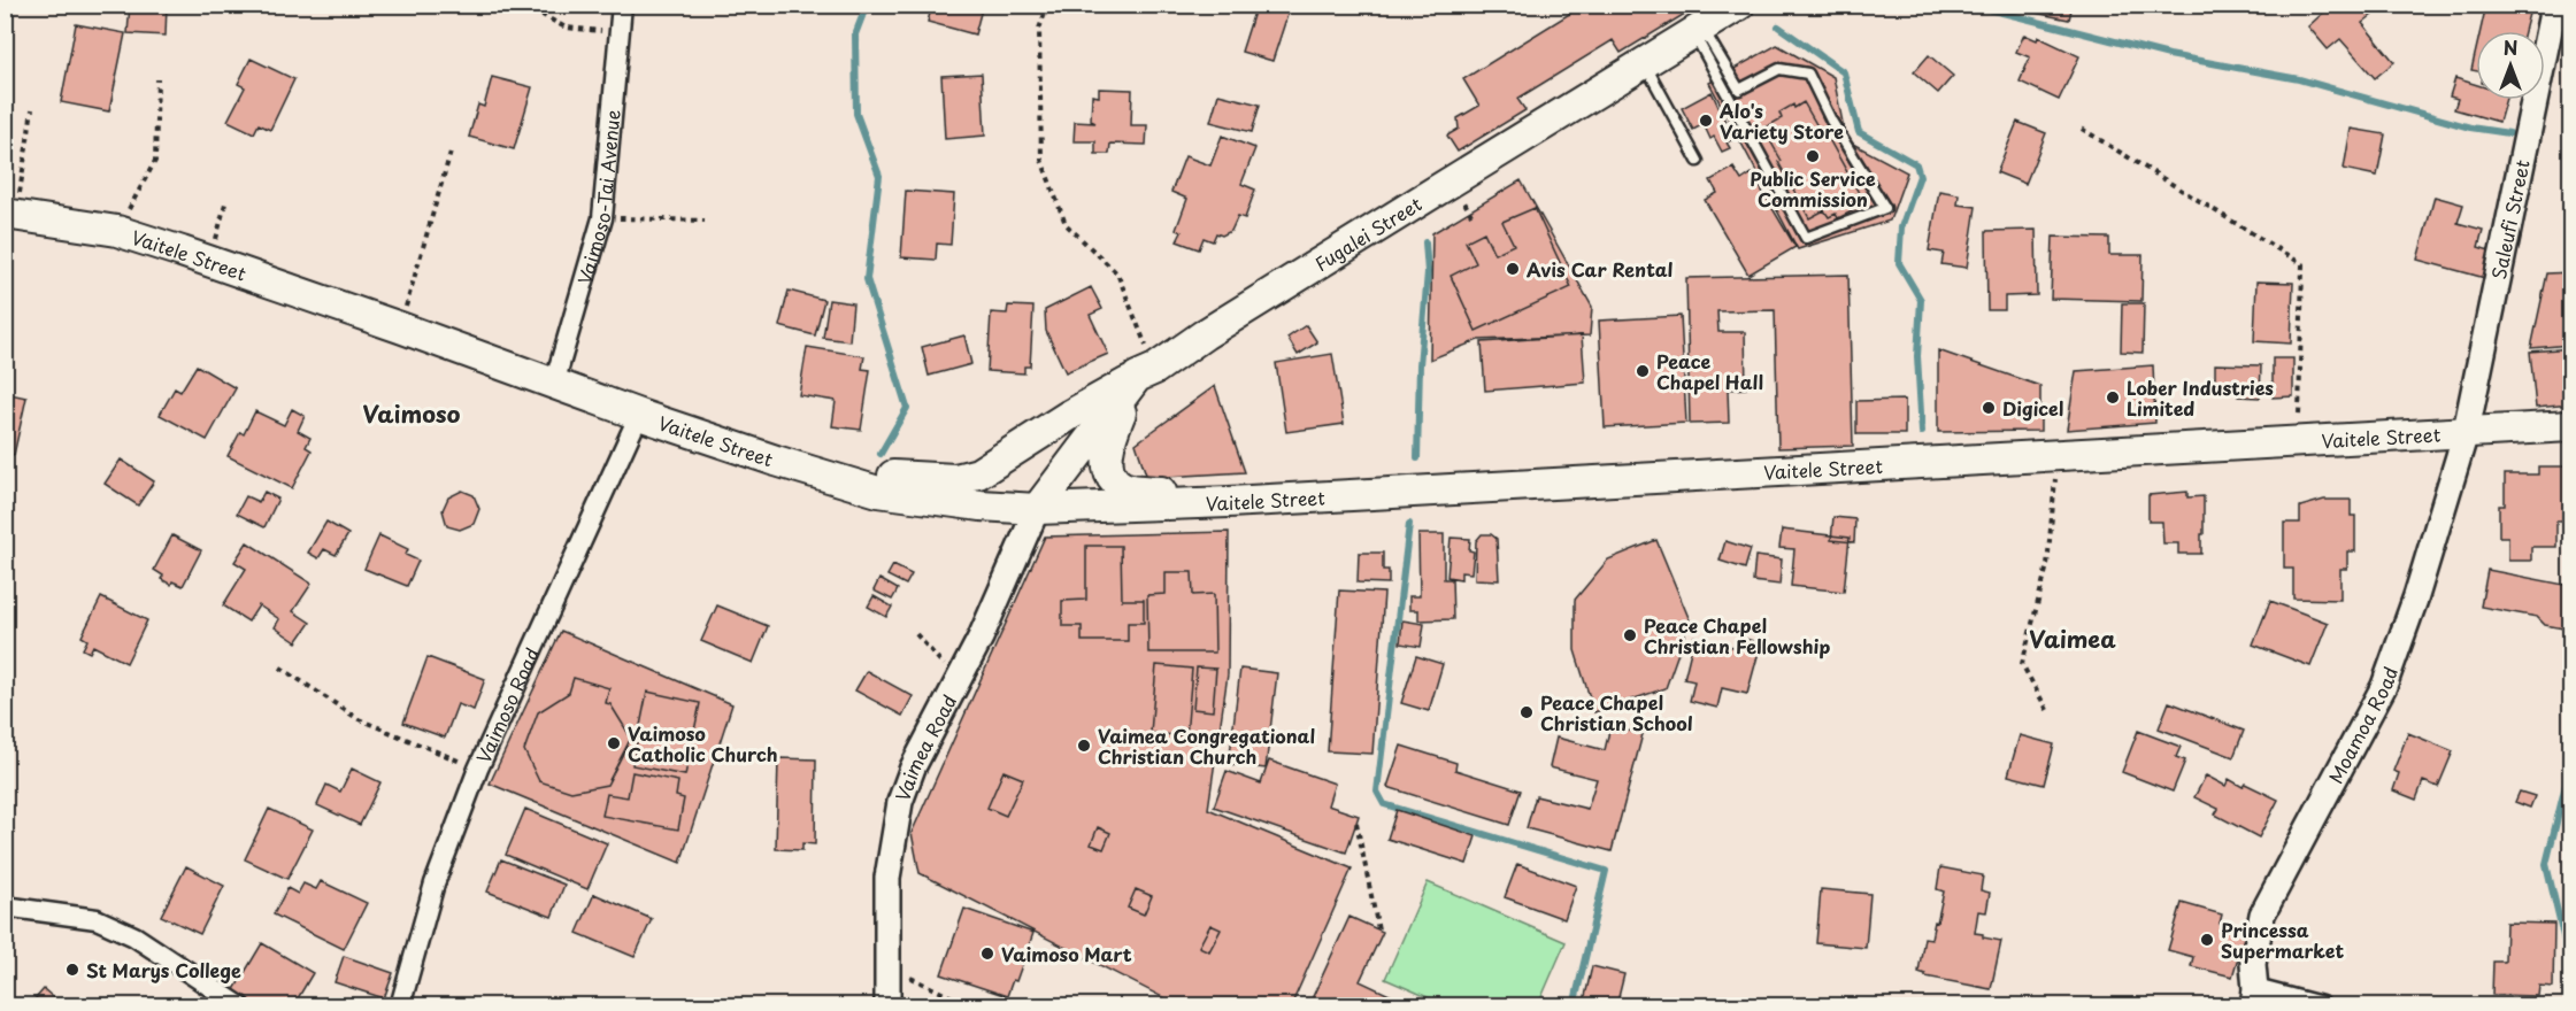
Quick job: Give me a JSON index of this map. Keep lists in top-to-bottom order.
{
  "streets": {
    "main road": ["Saleufi Street", "Fugalei Street", "Vaitele Street"],
    "street": [
      "Vaimoso-Tai Avenue",
      "Vaimoso Road",
      "Moamoa Road",
      "Vaimea Road"
    ]
  },
  "crossings": [
    ["Vaimoso-Tai Avenue", "Vaitele Street"],
    ["Saleufi Street", "Vaitele Street"],
    ["Saleufi Street", "Moamoa Road"],
    ["Fugalei Street", "Vaitele Street"],
    ["Fugalei Street", "Vaimea Road"],
    ["Vaitele Street", "Vaimoso Road"],
    ["Vaitele Street", "Moamoa Road"],
    ["Vaitele Street", "Vaimea Road"]
  ],
  "districts": ["Vaimoso", "Vaimea"],
  "places": [
    "Alo's Variety Store",
    "Public Service Commission",
    "Avis Car Rental",
    "Peace Chapel Hall",
    "Lober Industries Limited",
    "Digicel",
    "Peace Chapel Christian Fellowship",
    "Peace Chapel Christian School",
    "Vaimoso Catholic Church",
    "Vaimea Congregational Christian Church",
    "Princessa Supermarket",
    "Vaimoso Mart",
    "St Marys College"
  ],
  "north": "top"
}
